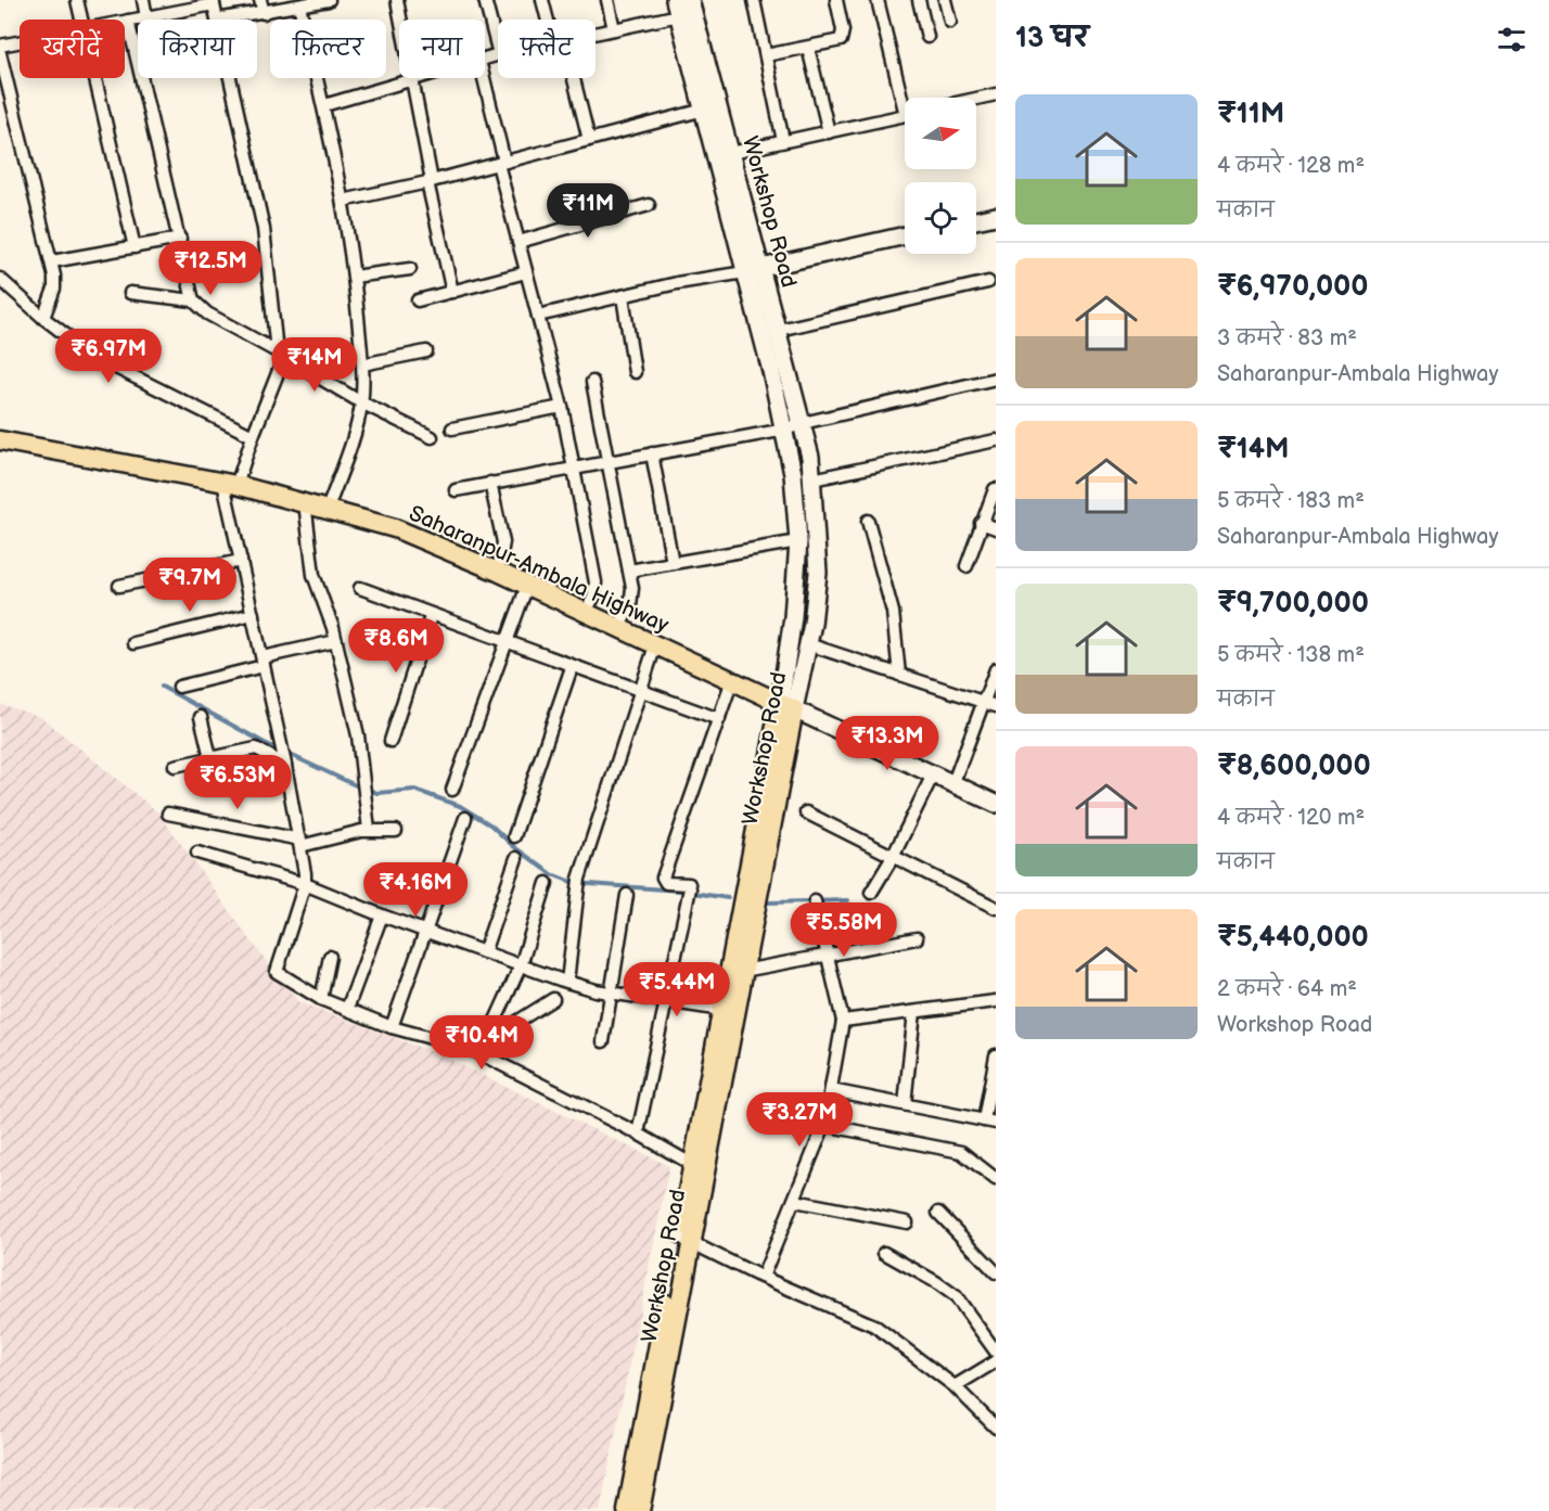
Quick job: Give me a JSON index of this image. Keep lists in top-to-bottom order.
{
  "streets": {
    "main road": ["Workshop Road", "Saharanpur-Ambala Highway"]
  },
  "crossings": [
    ["Workshop Road", "Saharanpur-Ambala Highway"]
  ],
  "north": "right",
  "page": {
    "heading": "13 घर",
    "chip": [
      "खरीदें",
      "किराया",
      "फ़िल्टर",
      "नया",
      "फ़्लैट"
    ],
    "list": [
      {
        "name": "₹11M",
        "note": "4 कमरे · 128 m² · मकान"
      },
      {
        "name": "₹6,970,000",
        "note": "3 कमरे · 83 m² · Saharanpur-Ambala Highway"
      },
      {
        "name": "₹14M",
        "note": "5 कमरे · 183 m² · Saharanpur-Ambala Highway"
      },
      {
        "name": "₹9,700,000",
        "note": "5 कमरे · 138 m² · मकान"
      },
      {
        "name": "₹8,600,000",
        "note": "4 कमरे · 120 m² · मकान"
      },
      {
        "name": "₹5,440,000",
        "note": "2 कमरे · 64 m² · Workshop Road"
      }
    ],
    "price": [
      "₹11M",
      "₹12.5M",
      "₹6.97M",
      "₹14M",
      "₹9.7M",
      "₹8.6M",
      "₹13.3M",
      "₹6.53M",
      "₹4.16M",
      "₹5.58M",
      "₹5.44M",
      "₹10.4M",
      "₹3.27M"
    ]
  }
}
